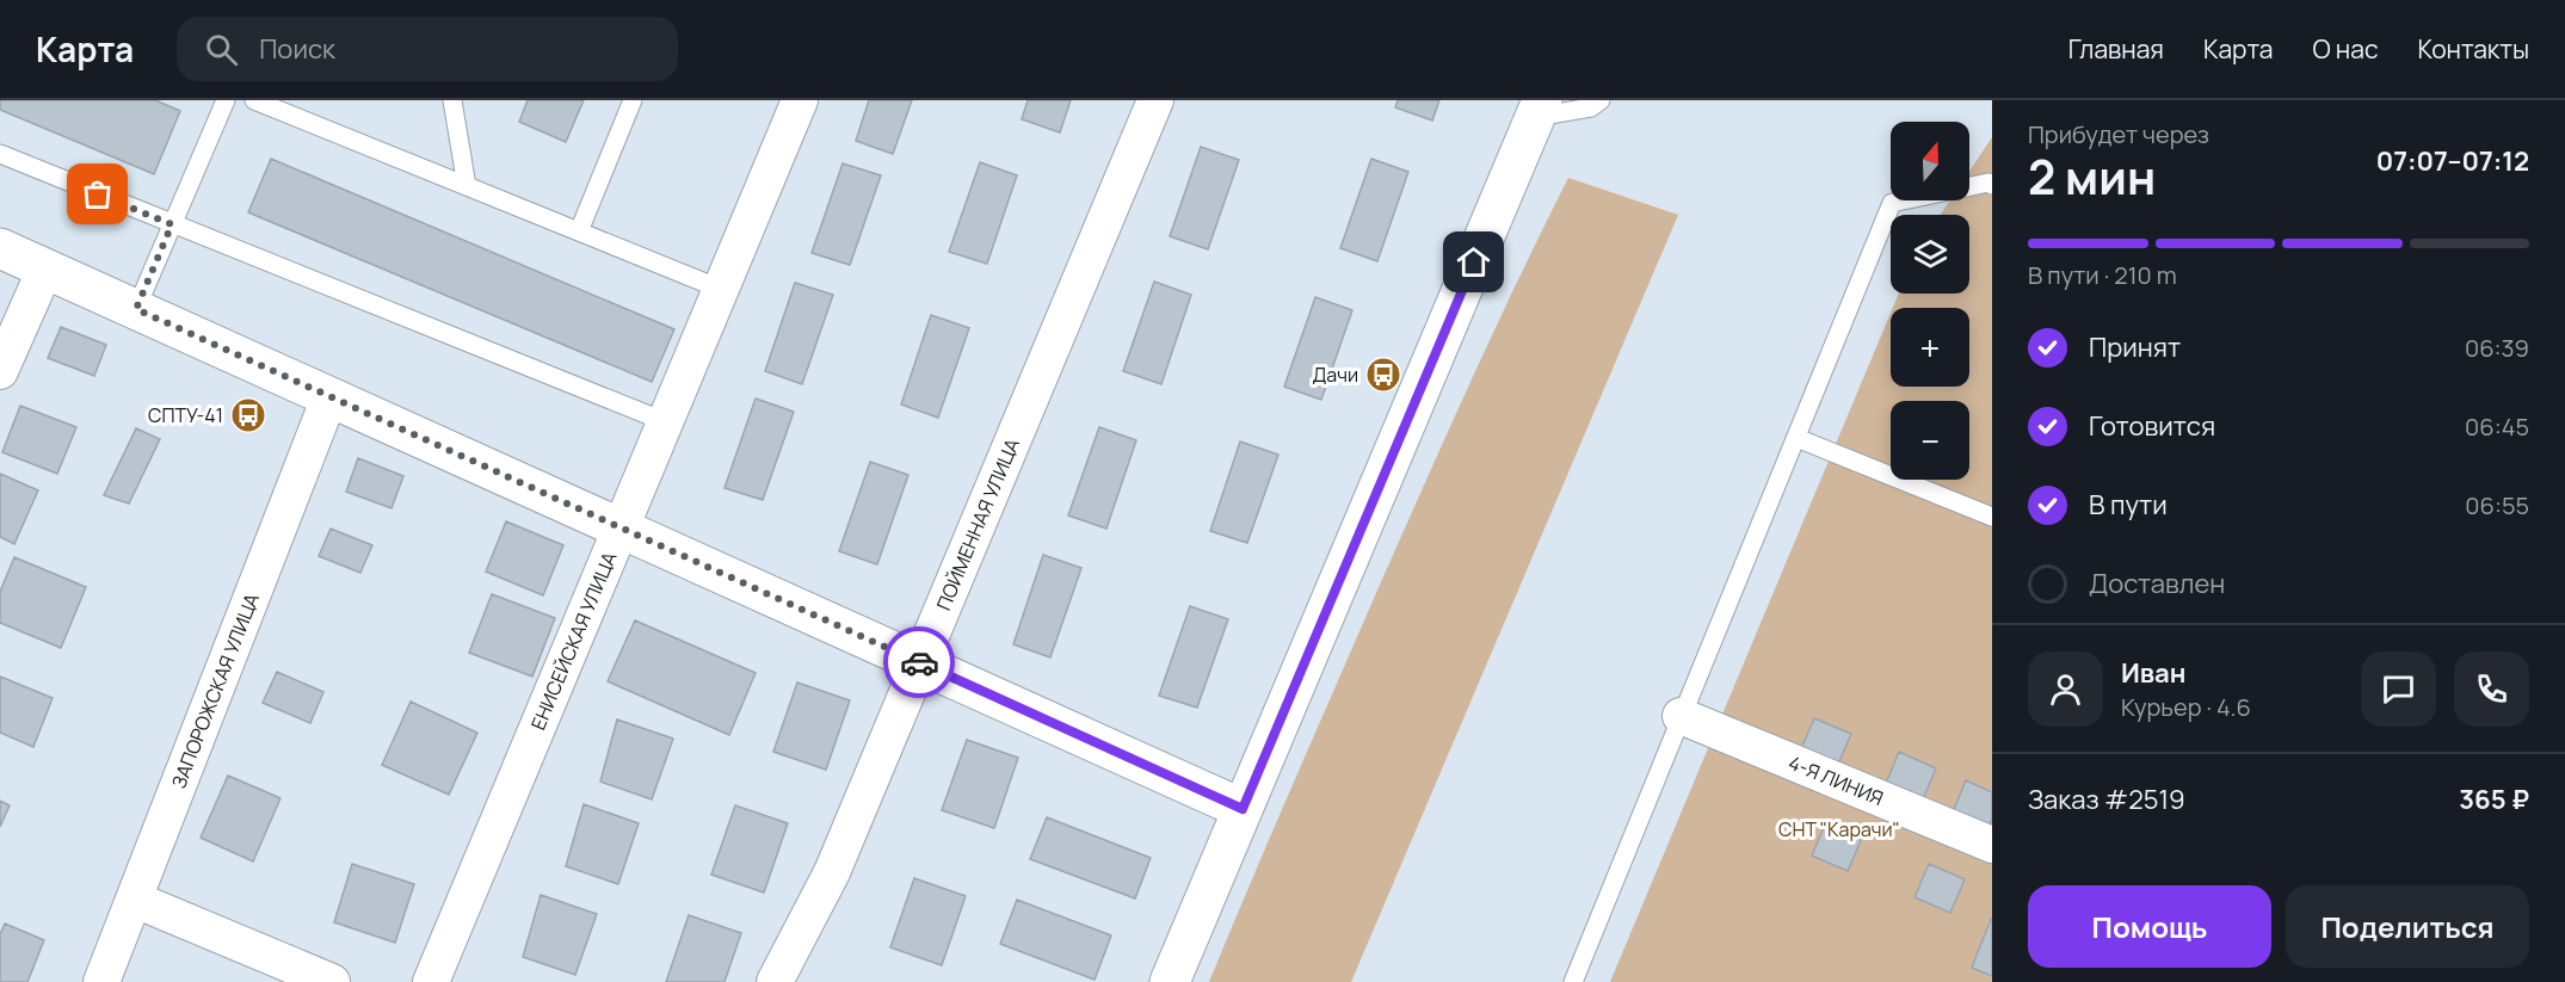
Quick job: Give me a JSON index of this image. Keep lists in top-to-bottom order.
{
  "streets": {
    "street": [
      "ПОЙМЕННАЯ УЛИЦА",
      "ЕНИСЕЙСКАЯ УЛИЦА",
      "ЗАПОРОЖСКАЯ УЛИЦА",
      "4-Я ЛИНИЯ"
    ]
  },
  "parks": ["СНТ \"Карачи\""],
  "places": {
    "bus stop": ["Дачи", "СПТУ-41"]
  },
  "north": "top",
  "page": {
    "header": "Карта",
    "search": "Поиск",
    "nav": [
      "Главная",
      "Карта",
      "О нас",
      "Контакты"
    ],
    "heading": ["2 мин", "Прибудет через", "07:07–07:12"],
    "panel": [
      "Иван",
      "Курьер · 4.6",
      "Заказ #2519",
      "365 ₽"
    ],
    "map_buttons": ["+", "−"],
    "bar": "В пути · 210 m",
    "list": [
      ["Принят", "06:39"],
      ["Готовится", "06:45"],
      ["В пути", "06:55"],
      "Доставлен"
    ],
    "buttons": ["Помощь", "Поделиться"]
  }
}
